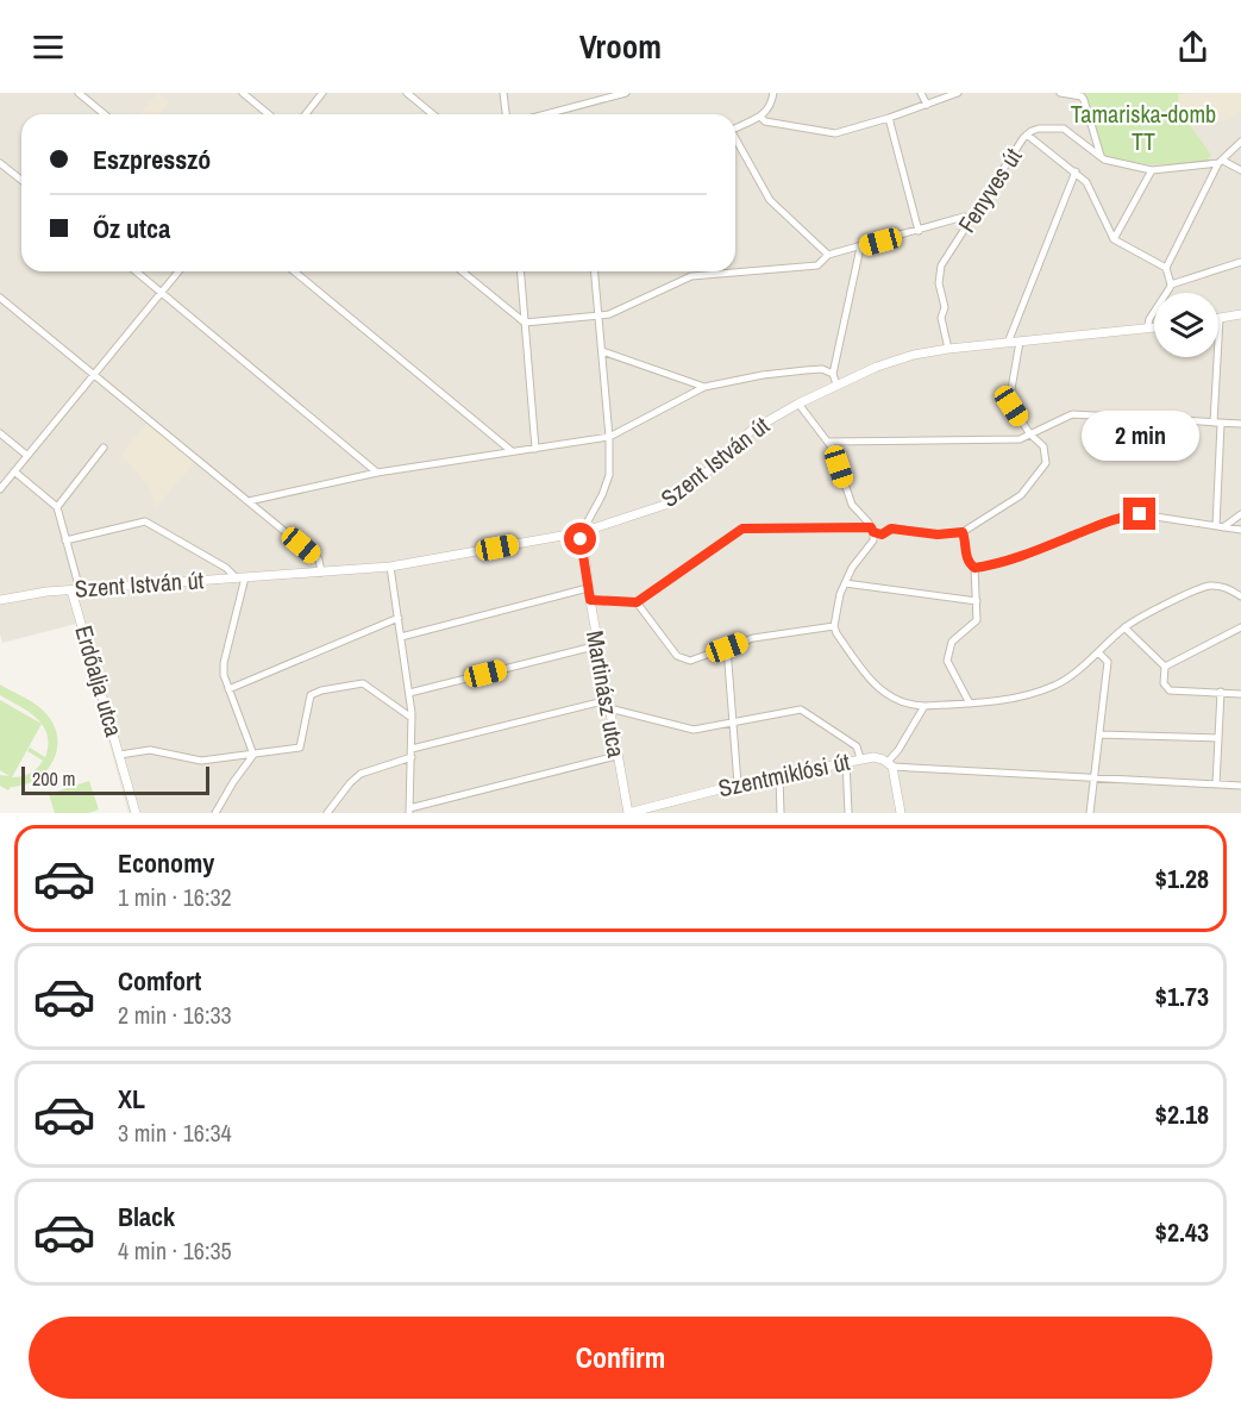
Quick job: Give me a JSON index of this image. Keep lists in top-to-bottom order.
{
  "streets": {
    "street": [
      "Fenyves út",
      "Szent István út",
      "Erdőalja utca",
      "Martinász utca",
      "Szentmiklósi út"
    ]
  },
  "crossings": [
    ["Fenyves út", "Szent István út"],
    ["Szent István út", "Erdőalja utca"],
    ["Szent István út", "Martinász utca"],
    ["Martinász utca", "Szentmiklósi út"]
  ],
  "parks": ["Tamariska-domb TT"],
  "scale_bar": "200 m",
  "page": {
    "header": "Vroom",
    "banner": ["Eszpresszó", "Őz utca"],
    "bubble": "2 min",
    "scale": "200 m",
    "list": [
      {
        "name": "Economy",
        "note": "1 min · 16:32",
        "value": "$1.28"
      },
      {
        "name": "Comfort",
        "note": "2 min · 16:33",
        "value": "$1.73"
      },
      {
        "name": "XL",
        "note": "3 min · 16:34",
        "value": "$2.18"
      },
      {
        "name": "Black",
        "note": "4 min · 16:35",
        "value": "$2.43"
      }
    ],
    "buttons": "Confirm"
  }
}
